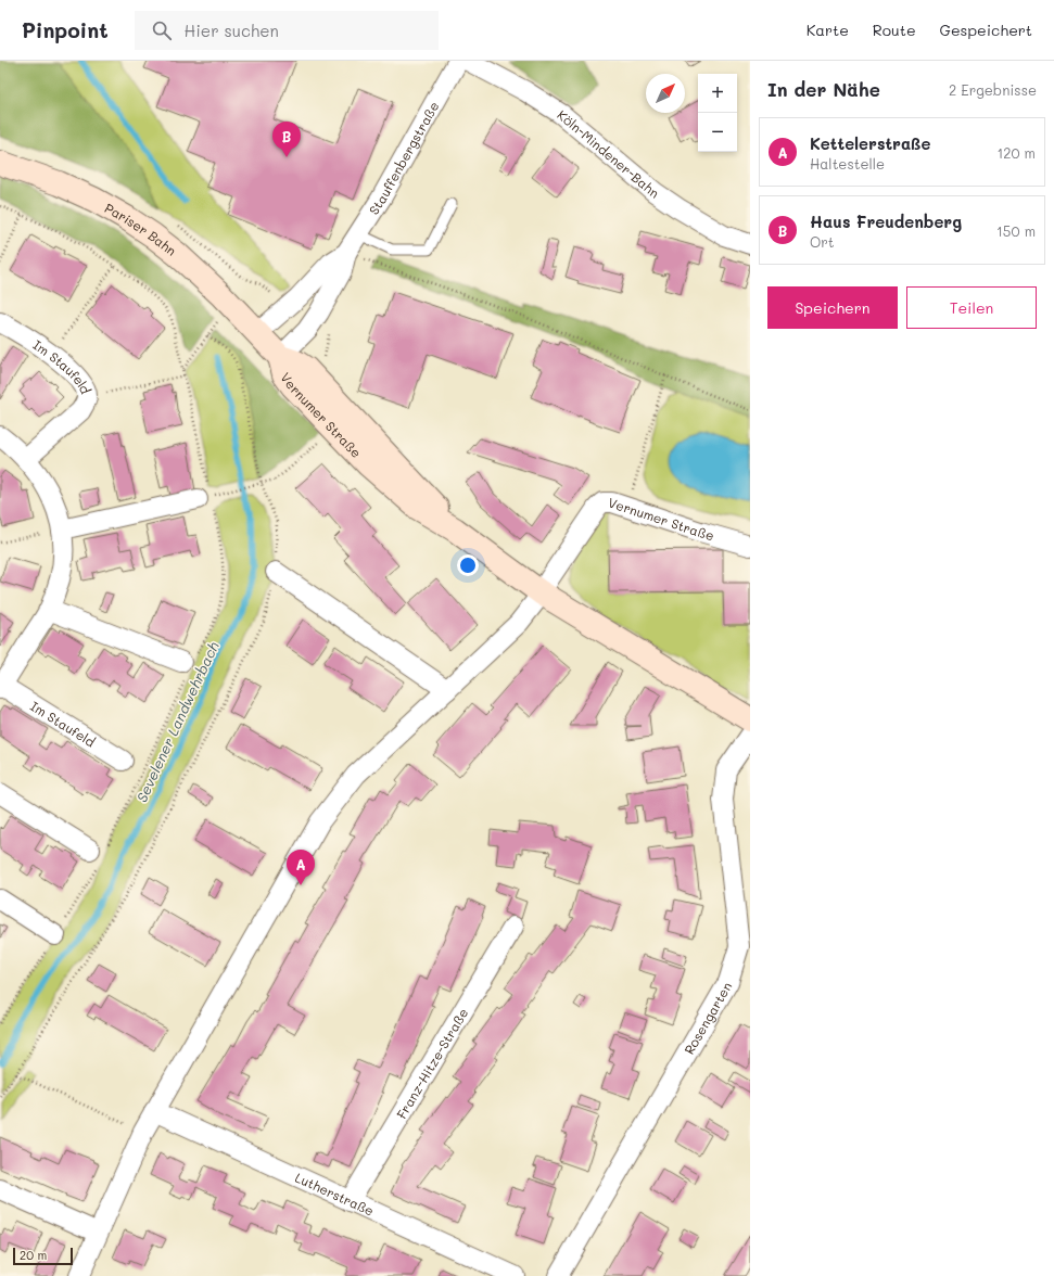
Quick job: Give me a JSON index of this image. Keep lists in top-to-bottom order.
{
  "streets": {
    "street": [
      "Köln-Mindener-Bahn",
      "Stauffenbergstraße",
      "Pariser Bahn",
      "Im Staufeld",
      "Vernumer Straße",
      "Rosengarten",
      "Franz-Hitze-Straße",
      "Lutherstraße"
    ]
  },
  "crossings": [
    ["Stauffenbergstraße", "Pariser Bahn"],
    ["Stauffenbergstraße", "Vernumer Straße"],
    ["Pariser Bahn", "Vernumer Straße"],
    ["Franz-Hitze-Straße", "Lutherstraße"]
  ],
  "water": ["Sevelener Landwehrbach"],
  "scale_bar": "20 m",
  "north": "top right",
  "page": {
    "header": "Pinpoint",
    "search": "Hier suchen",
    "nav": ["Karte", "Route", "Gespeichert"],
    "heading": ["In der Nähe", "2 Ergebnisse"],
    "map_buttons": ["+", "−"],
    "list": [
      {
        "mark": "A",
        "name": "Kettelerstraße",
        "note": "Haltestelle",
        "value": "120 m"
      },
      {
        "mark": "B",
        "name": "Haus Freudenberg",
        "note": "Ort",
        "value": "150 m"
      }
    ],
    "pins": ["B", "A"],
    "buttons": ["Speichern", "Teilen"],
    "scale": "20 m"
  }
}
